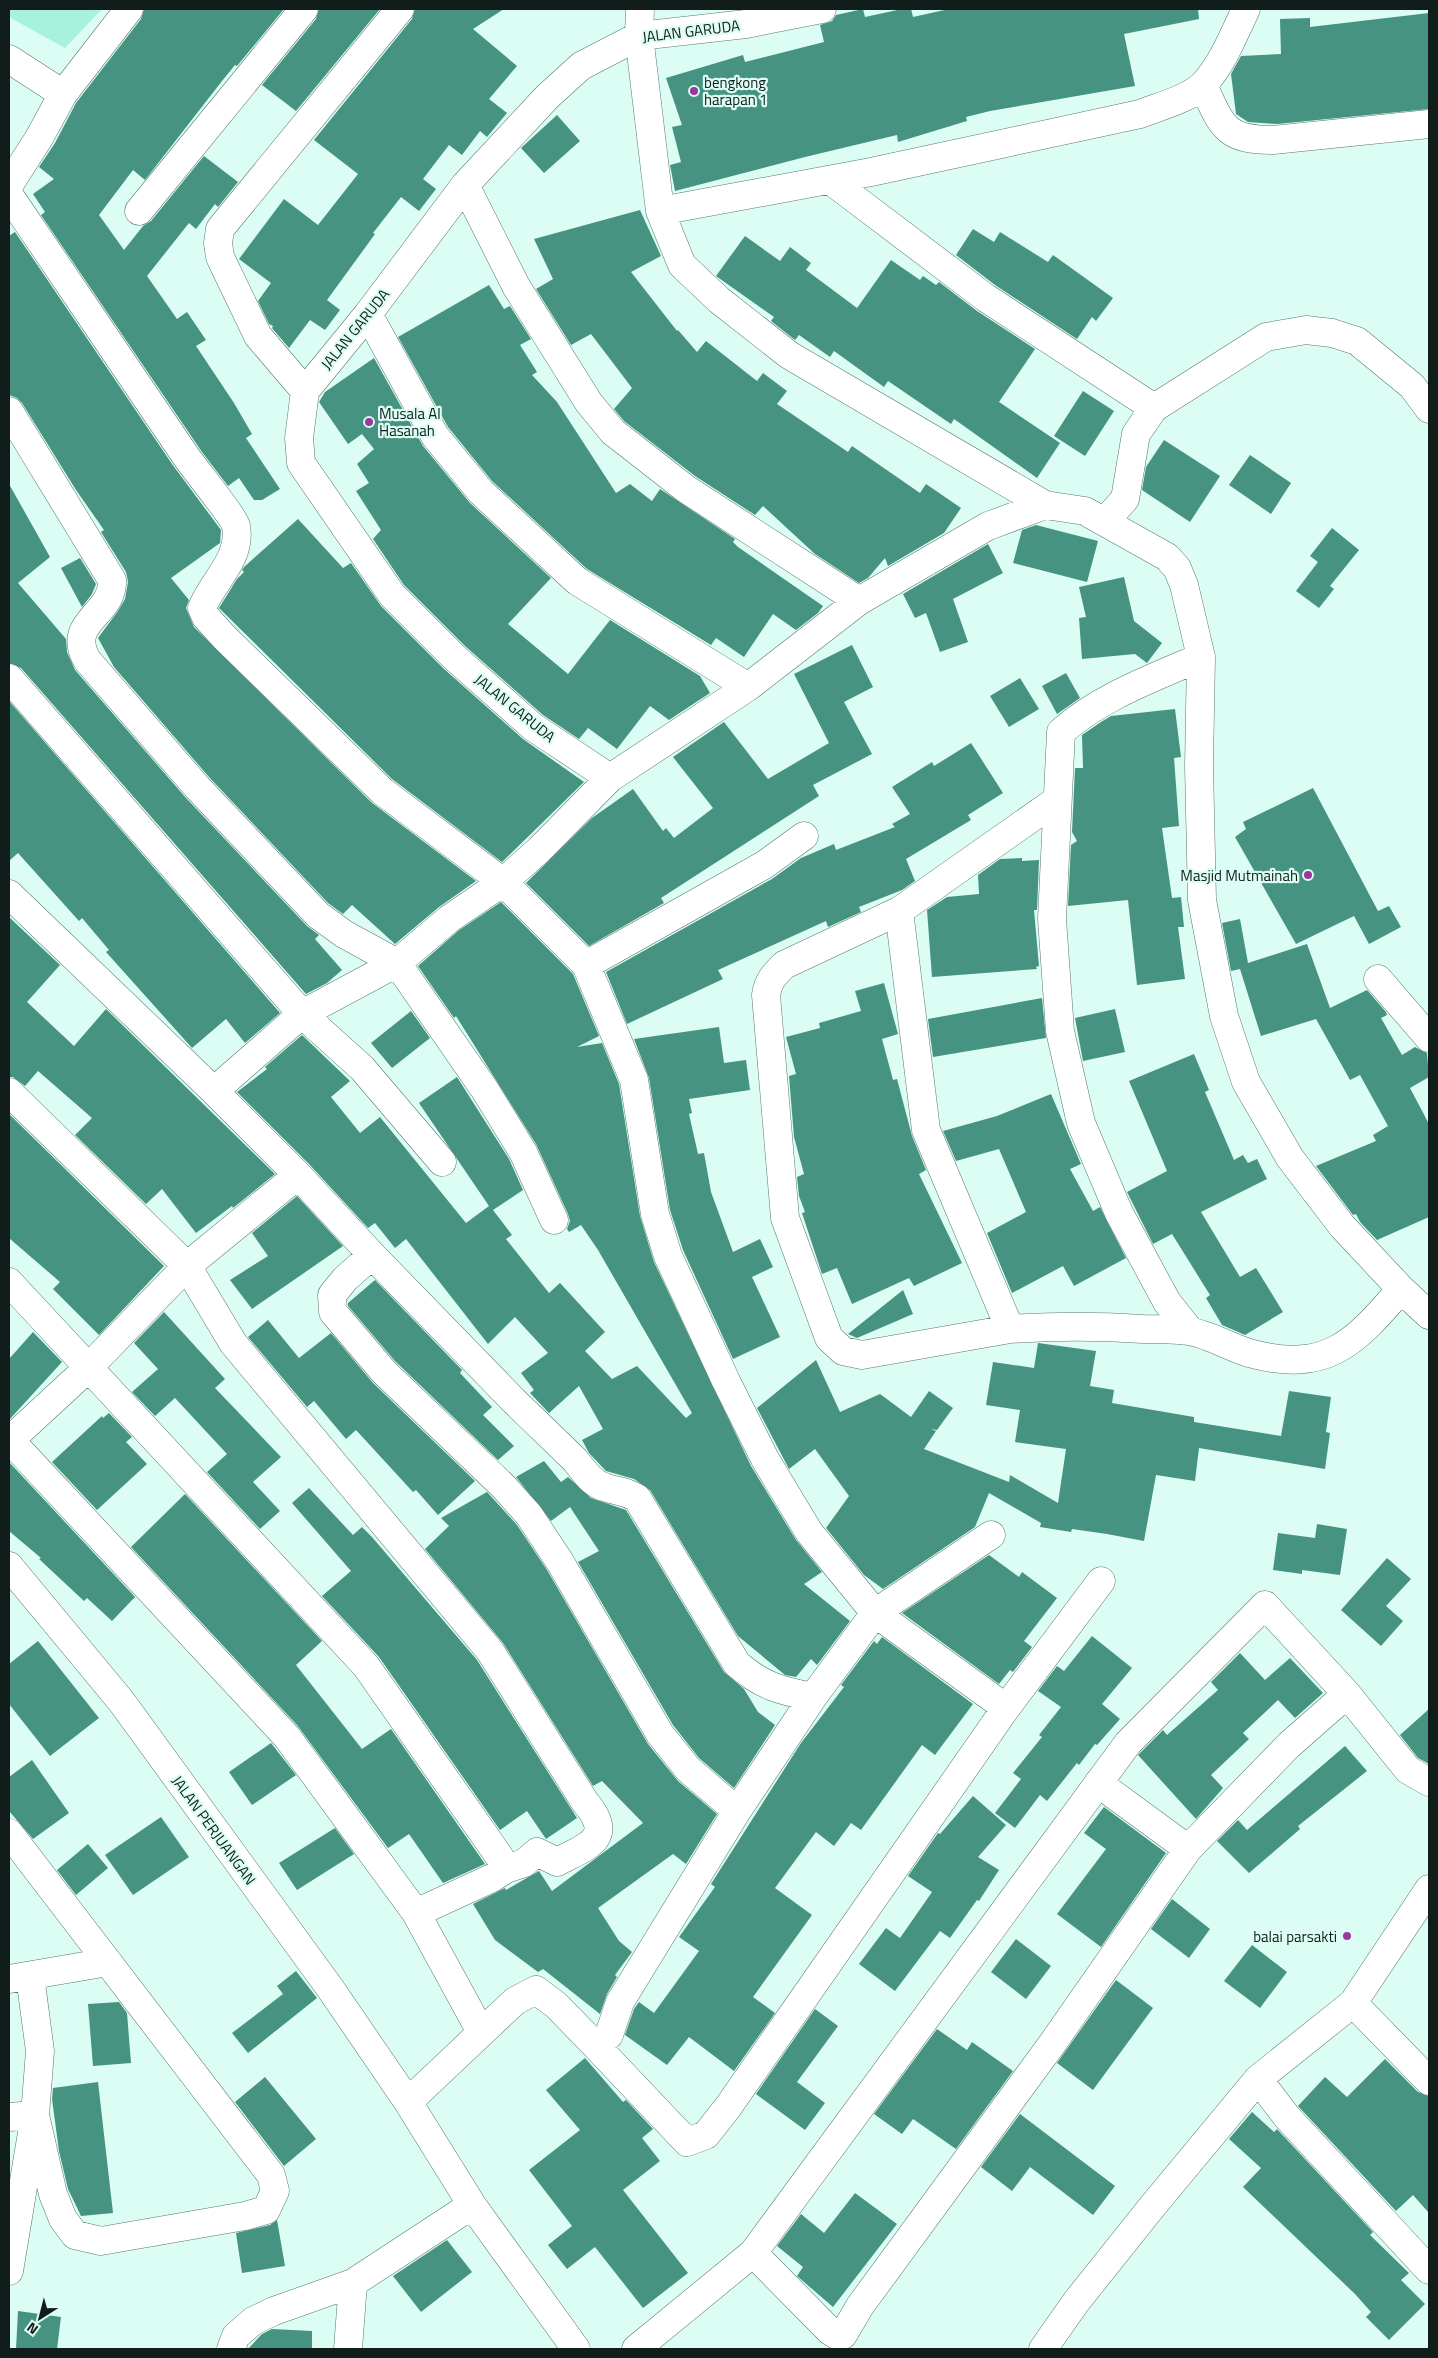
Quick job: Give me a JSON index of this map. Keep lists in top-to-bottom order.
{
  "streets": {
    "street": ["JALAN GARUDA", "JALAN PERJUANGAN"]
  },
  "places": [
    "bengkong harapan 1",
    "Musala Al Hasanah",
    "Masjid Mutmainah",
    "balai parsakti"
  ],
  "north": "bottom left"
}
